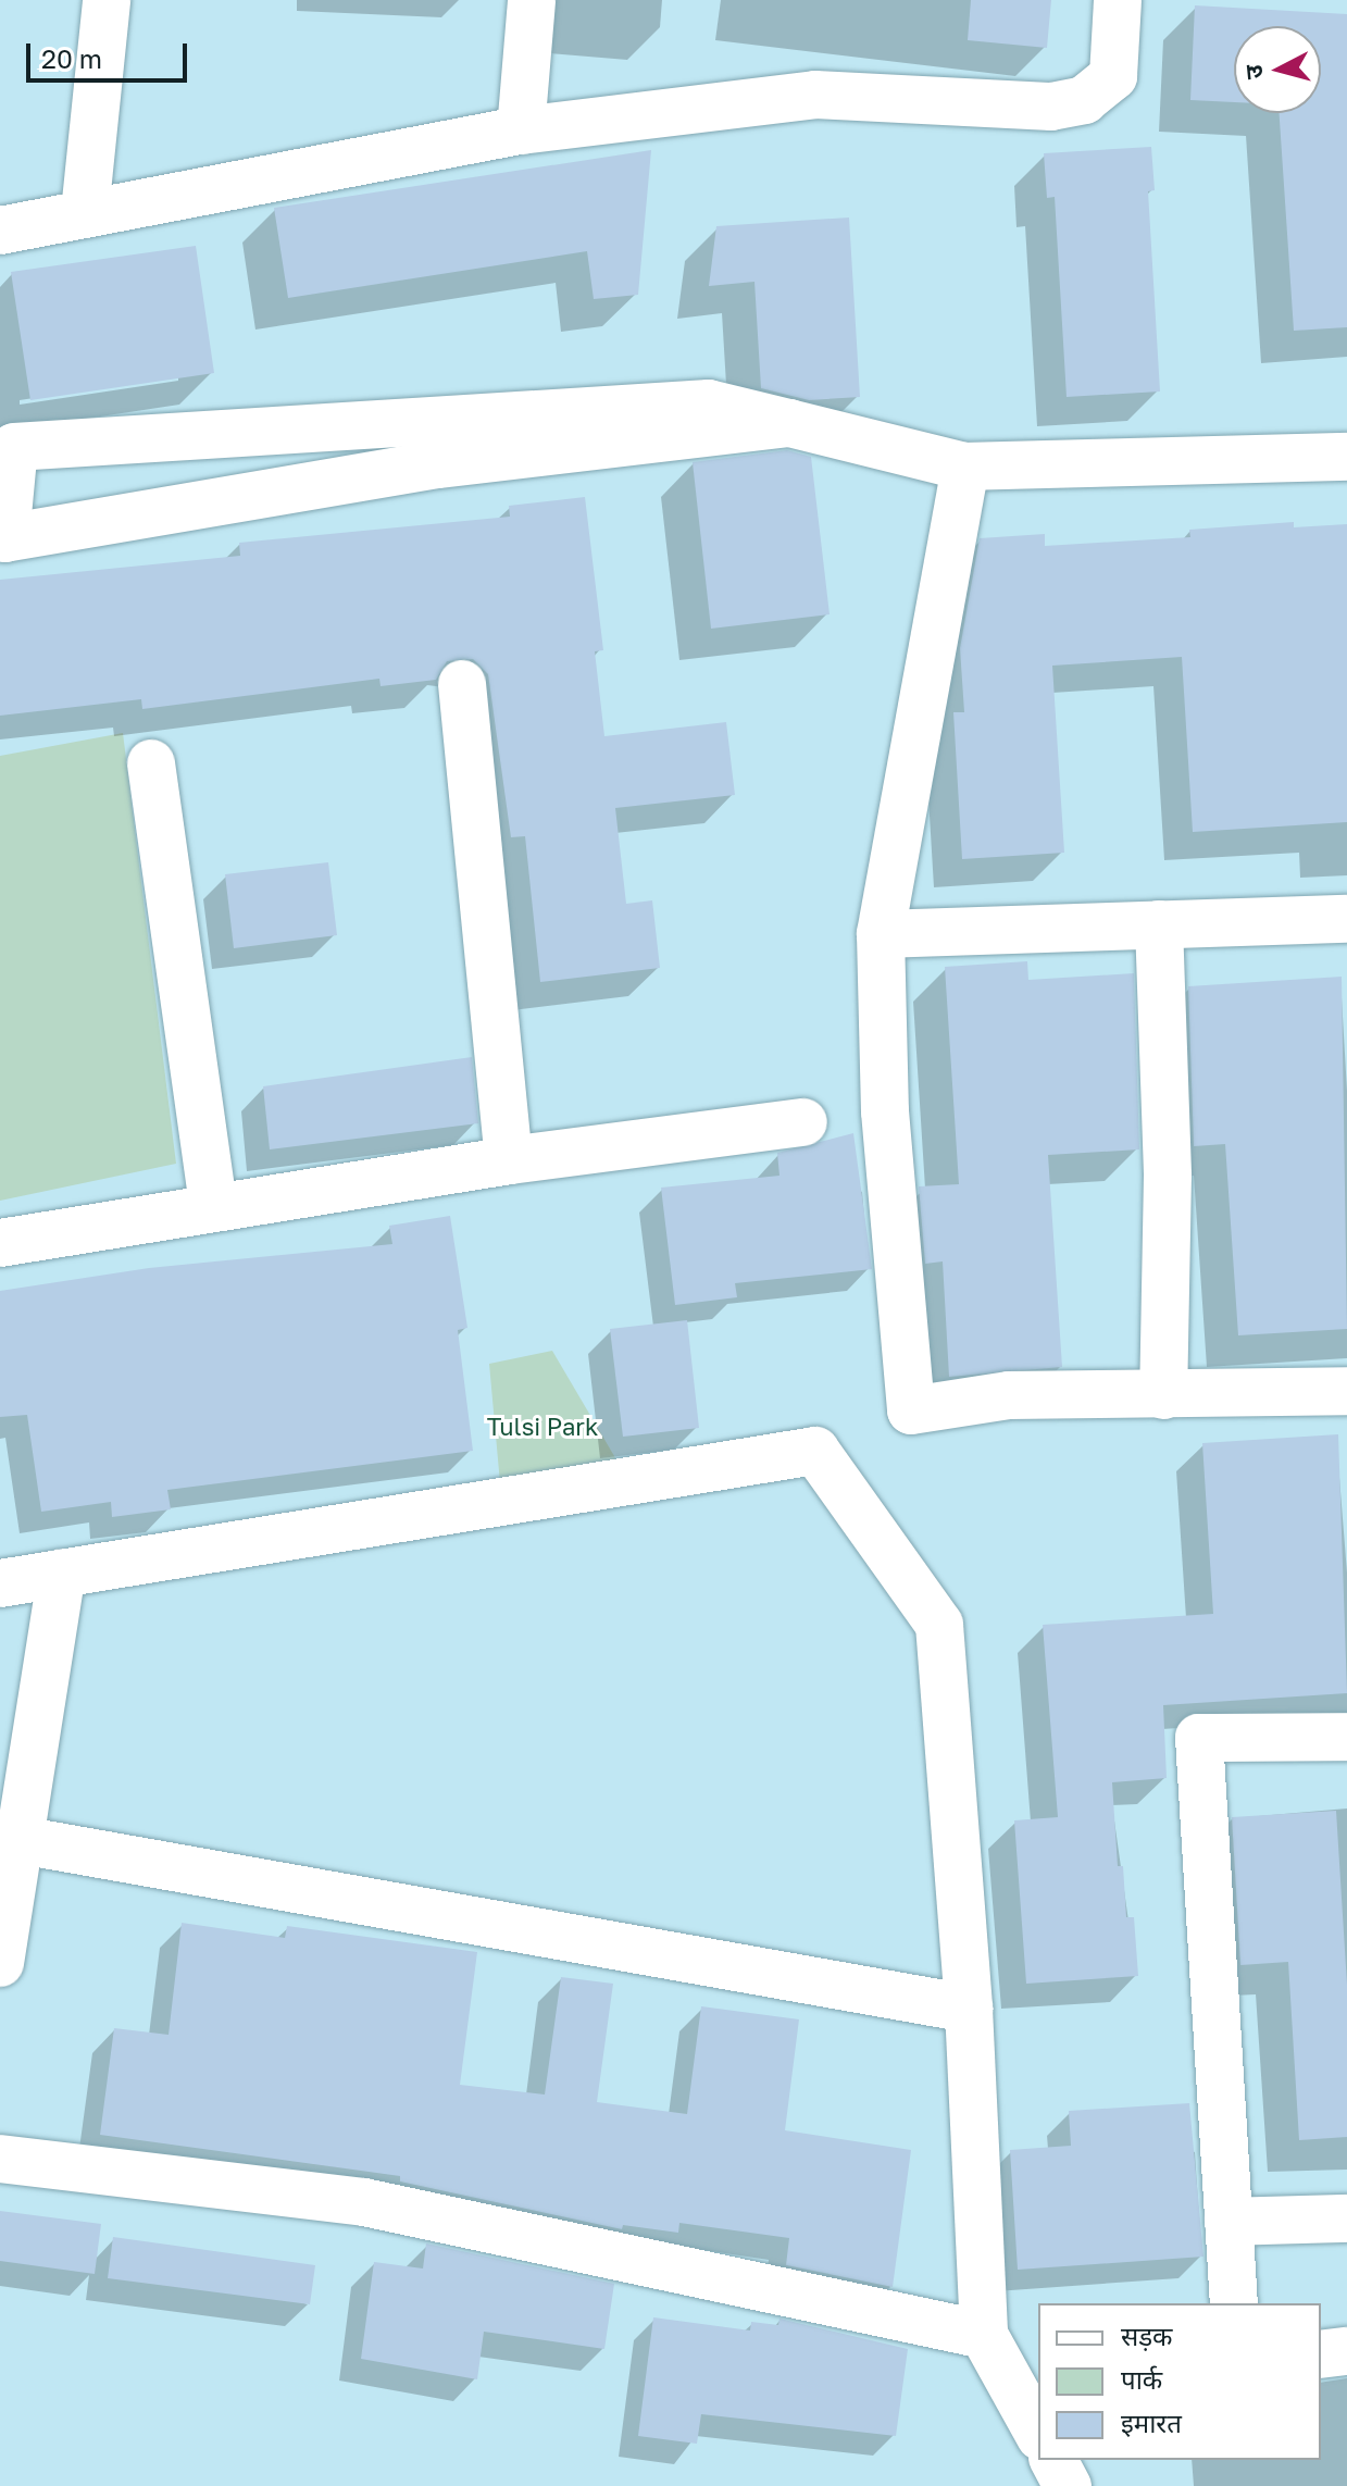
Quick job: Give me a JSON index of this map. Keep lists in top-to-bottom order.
{
  "parks": ["Tulsi Park"],
  "legend": ["सड़क", "पार्क", "इमारत"],
  "scale_bar": "20 m",
  "north": "left"
}
